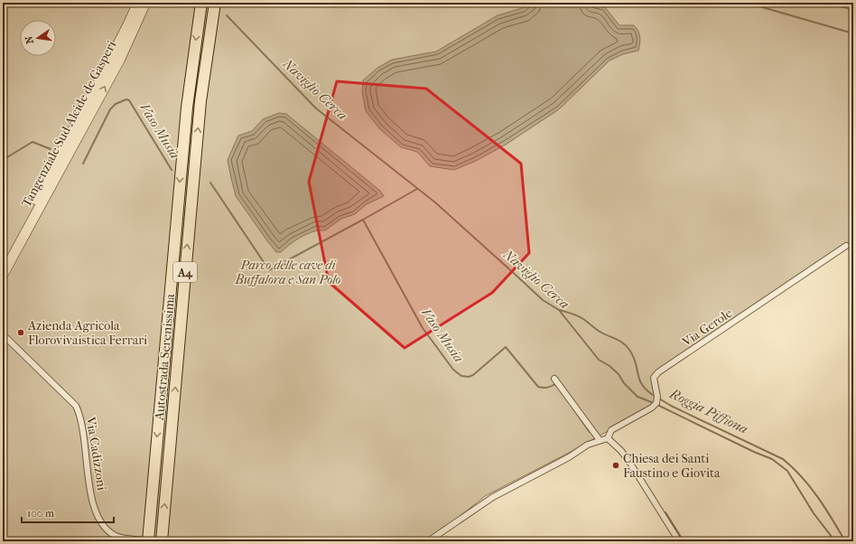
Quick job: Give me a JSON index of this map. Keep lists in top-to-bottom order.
{
  "streets": {
    "highway": ["Tangenziale Sud Alcide de Gasperi", "A4", "Autostrada Serenissima"],
    "street": ["Via Gerole", "Via Cadizzoni"]
  },
  "water": ["Naviglio Cerca", "Vaso Musia", "Roggia Piffiona"],
  "parks": ["Parco delle cave di Buffalora e San Polo"],
  "places": ["Azienda Agricola Florovivaistica Ferrari", "Chiesa dei Santi Faustino e Giovita"],
  "scale_bar": "100 m",
  "north": "left"
}
